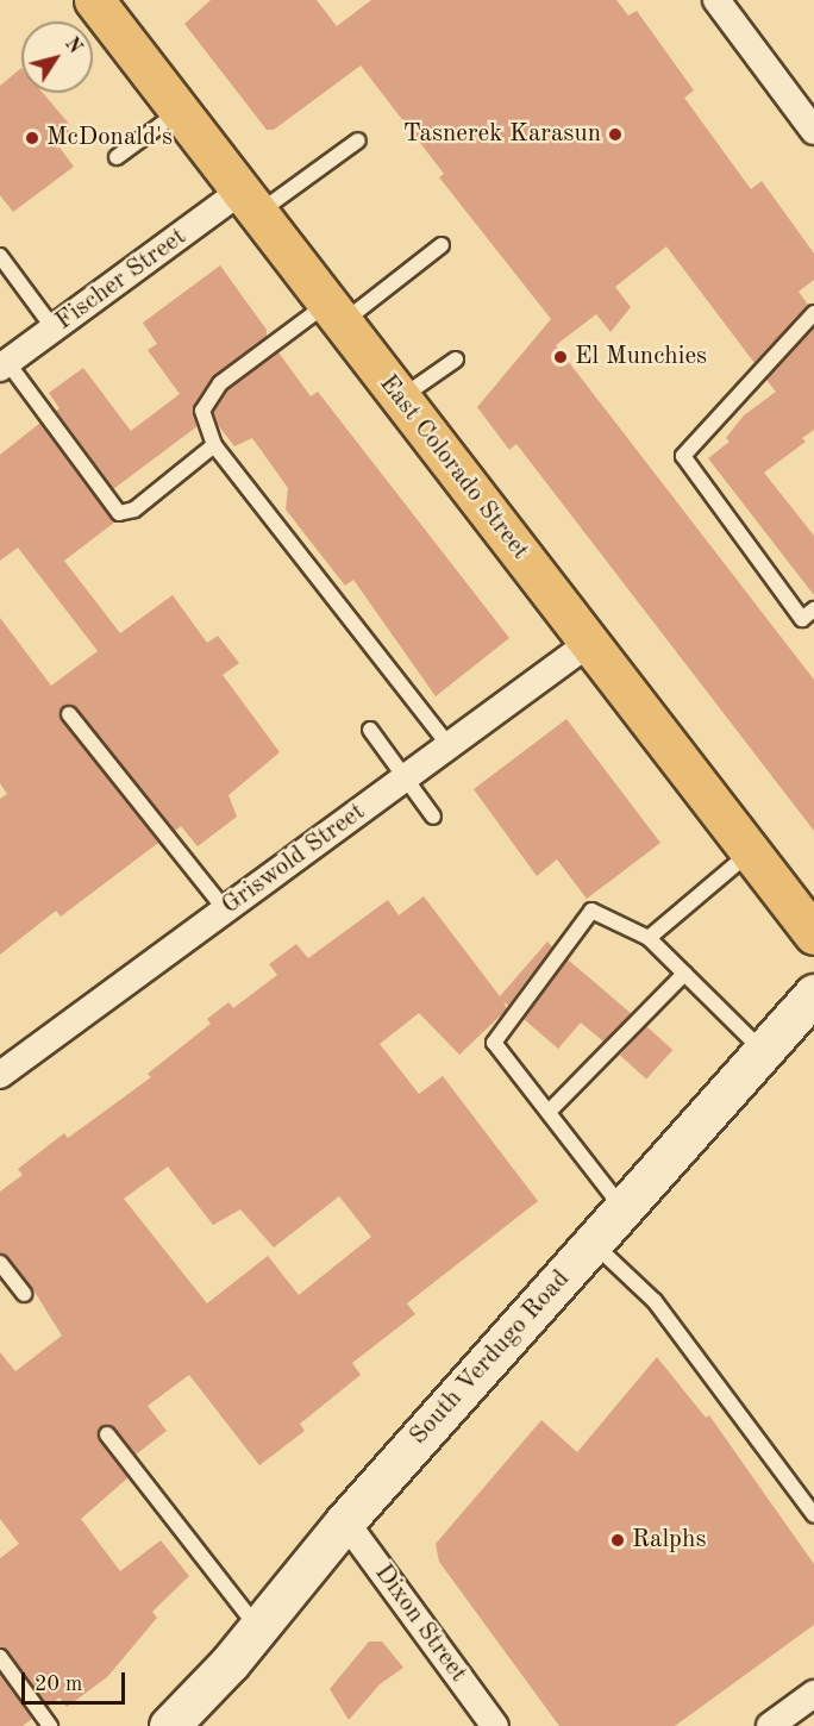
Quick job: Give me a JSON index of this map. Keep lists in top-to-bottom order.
{
  "streets": {
    "main road": ["East Colorado Street", "South Verdugo Road"],
    "street": ["Fischer Street", "Griswold Street", "Dixon Street"]
  },
  "crossings": [
    ["Fischer Street", "East Colorado Street"],
    ["East Colorado Street", "Griswold Street"],
    ["South Verdugo Road", "Dixon Street"]
  ],
  "places": [
    "Tasnerek Karasun",
    "McDonald's",
    "El Munchies",
    "Ralphs"
  ],
  "scale_bar": "20 m",
  "north": "top right"
}
